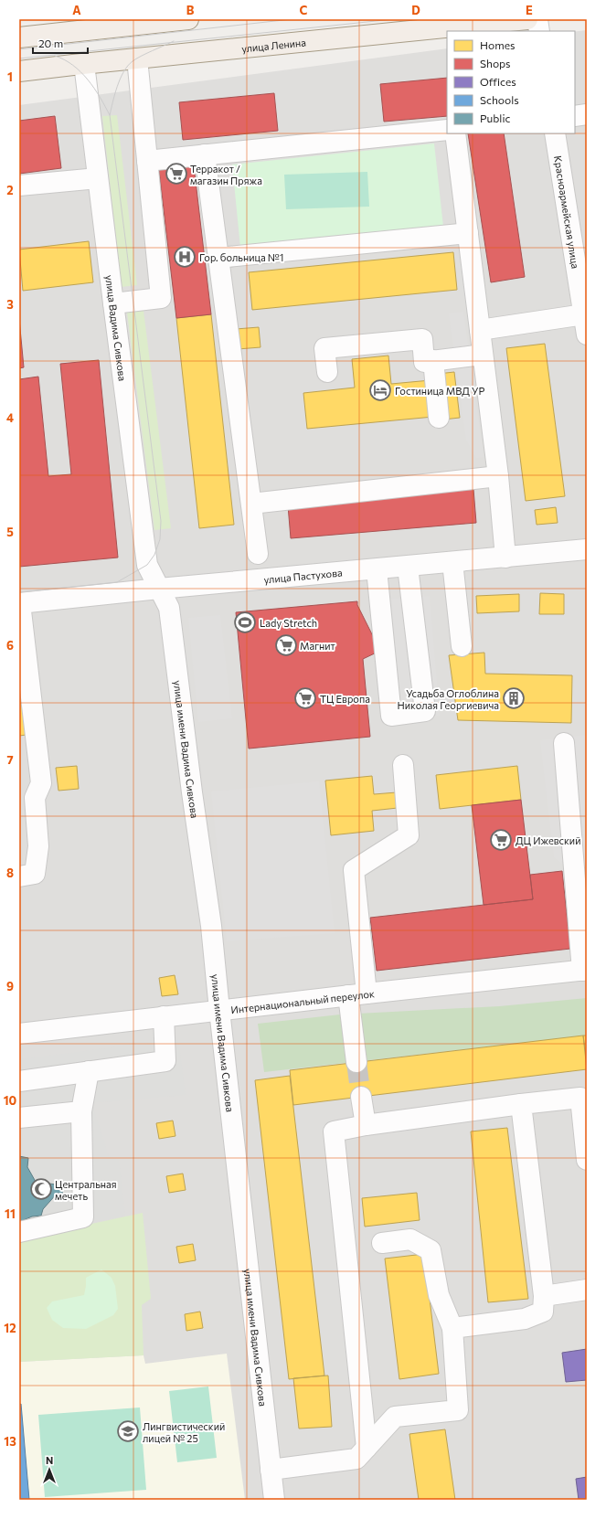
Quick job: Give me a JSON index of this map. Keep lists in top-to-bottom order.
{
  "streets": {
    "main road": ["улица Ленина"],
    "street": [
      "Красноармейская улица",
      "улица Вадима Сивкова",
      "улица Пастухова",
      "улица имени Вадима Сивкова",
      "Интернациональный переулок"
    ]
  },
  "crossings": [
    ["улица Ленина", "улица Вадима Сивкова"],
    ["улица Вадима Сивкова", "улица Пастухова"],
    ["улица Вадима Сивкова", "улица имени Вадима Сивкова"],
    ["улица Пастухова", "улица имени Вадима Сивкова"],
    ["улица имени Вадима Сивкова", "Интернациональный переулок"]
  ],
  "places": {
    "supermarket": [
      "Терракот / магазин Пряжа",
      "Магнит",
      "ТЦ Европа",
      "ДЦ Ижевский"
    ],
    "hospital": ["Гор. больница №1"],
    "hotel": ["Гостиница МВД УР"],
    "sports": ["Lady Stretch"],
    "building": ["Усадьба Оглоблина Николая Георгиевича"],
    "mosque": ["Центральная мечеть"],
    "school or university": ["Лингвистический лицей № 25"]
  },
  "legend": [
    "Homes",
    "Shops",
    "Offices",
    "Schools",
    "Public"
  ],
  "scale_bar": "20 m",
  "north": "top",
  "grid": {
    "columns": [
      "A",
      "B",
      "C",
      "D",
      "E"
    ],
    "rows": [
      "1",
      "2",
      "3",
      "4",
      "5",
      "6",
      "7",
      "8",
      "9",
      "10",
      "11",
      "12",
      "13"
    ]
  }
}
